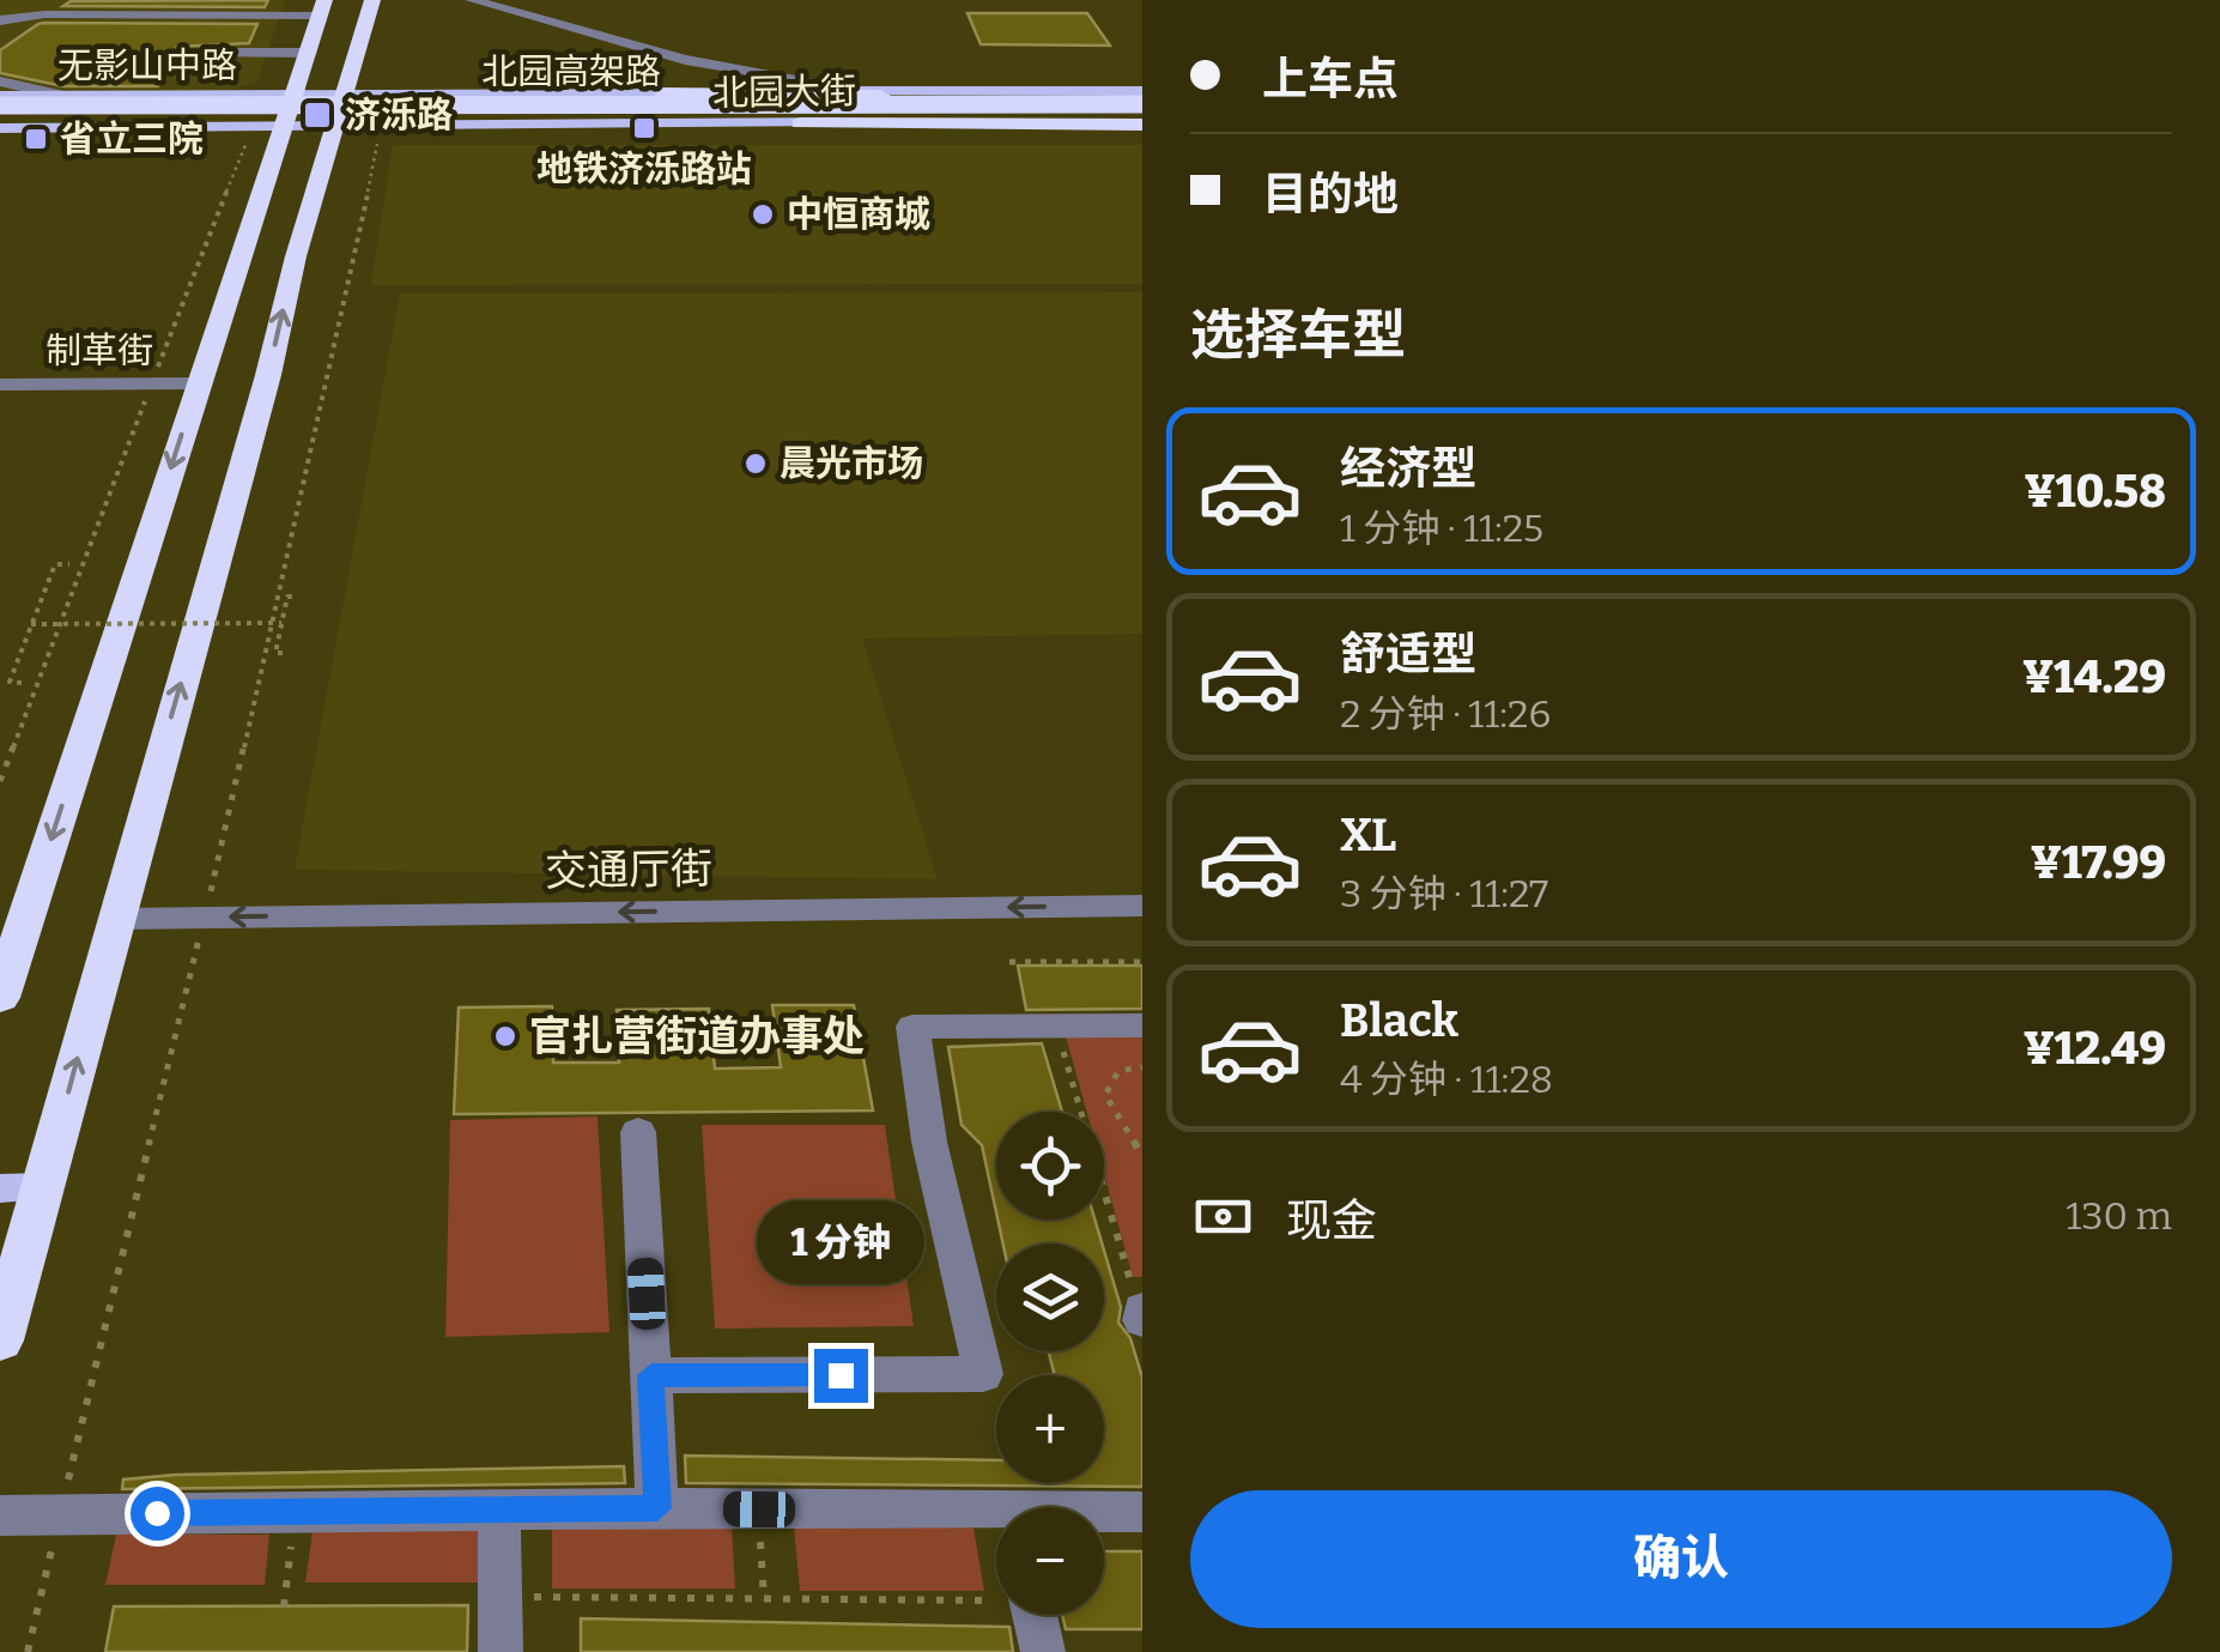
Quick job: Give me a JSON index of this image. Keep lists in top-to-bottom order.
{
  "streets": {
    "highway": ["北园高架路"],
    "main road": ["无影山中路", "北园大街"],
    "street": ["制革街", "交通厅街"]
  },
  "crossings": [
    ["无影山中路", "北园高架路"],
    ["无影山中路", "北园大街"],
    ["北园高架路", "北园大街"]
  ],
  "one_way": ["交通厅街"],
  "places": {
    "transit": ["济泺路", "地铁济泺路站", "省立三院"],
    "other": ["中恒商城", "晨光市场", "官扎营街道办事处"]
  },
  "page": {
    "banner": ["上车点", "目的地"],
    "heading": "选择车型",
    "list": [
      {
        "name": "经济型",
        "note": "1 分钟 · 11:25",
        "value": "¥10.58"
      },
      {
        "name": "舒适型",
        "note": "2 分钟 · 11:26",
        "value": "¥14.29"
      },
      {
        "name": "XL",
        "note": "3 分钟 · 11:27",
        "value": "¥17.99"
      },
      {
        "name": "Black",
        "note": "4 分钟 · 11:28",
        "value": "¥12.49"
      }
    ],
    "map_buttons": ["+", "−"],
    "pay": ["现金", "130 m"],
    "bubble": "1 分钟",
    "buttons": "确认"
  }
}
